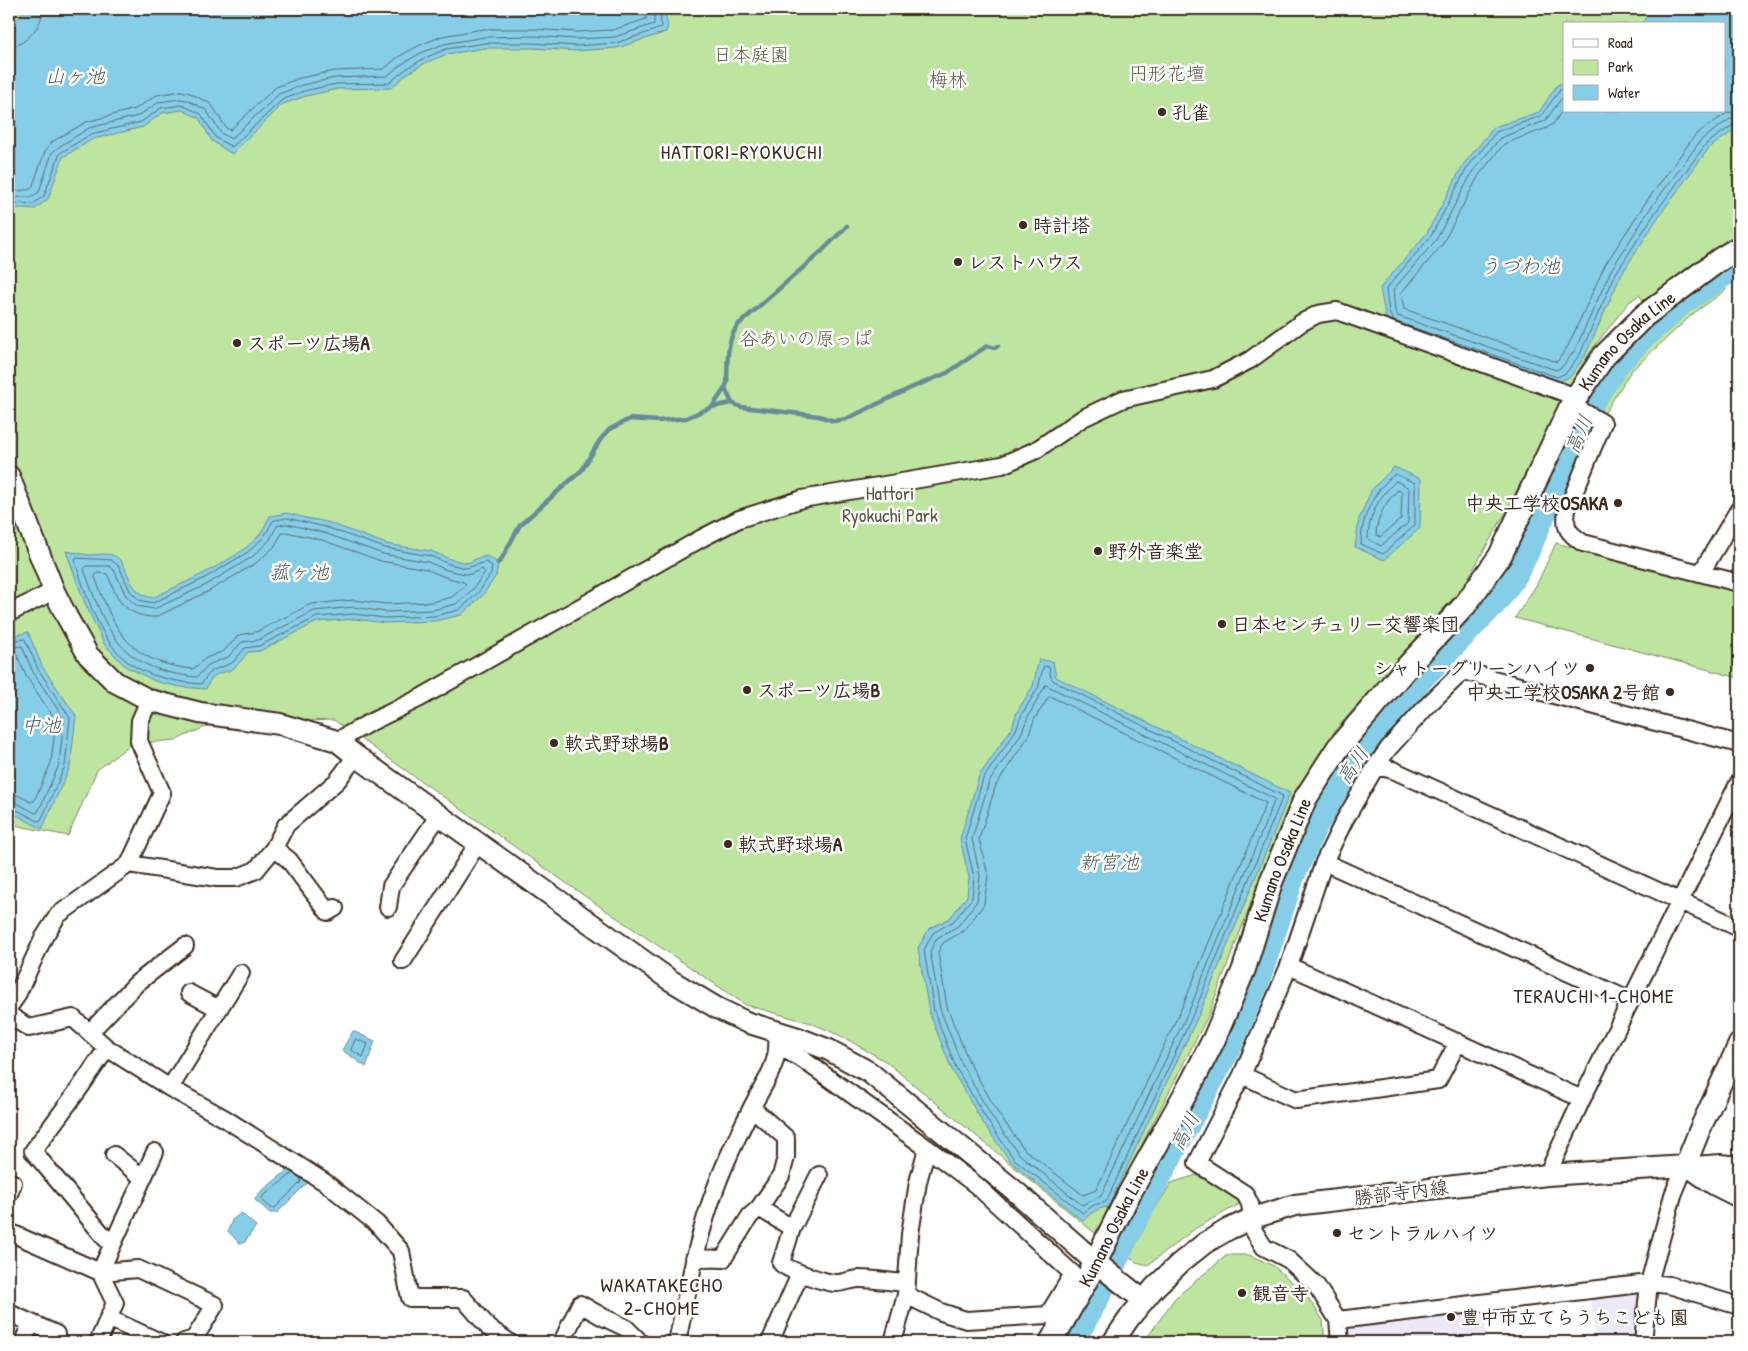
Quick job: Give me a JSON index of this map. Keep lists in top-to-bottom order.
{
  "streets": {
    "main road": ["Kumano Osaka Line"],
    "street": ["勝部寺内線"]
  },
  "districts": ["HATTORI-RYOKUCHI", "TERAUCHI 1-CHOME", "WAKATAKECHO 2-CHOME"],
  "water": [
    "山ヶ池",
    "うづわ池",
    "高川",
    "菰ヶ池",
    "中池",
    "新宮池"
  ],
  "parks": [
    "日本庭園",
    "円形花壇",
    "梅林",
    "谷あいの原っぱ",
    "Hattori Ryokuchi Park"
  ],
  "places": [
    "孔雀",
    "時計塔",
    "レストハウス",
    "スポーツ広場A",
    "中央工学校OSAKA",
    "野外音楽堂",
    "日本センチュリー交響楽団",
    "シャトーグリーンハイツ",
    "スポーツ広場B",
    "中央工学校OSAKA 2号館",
    "軟式野球場B",
    "軟式野球場A",
    "セントラルハイツ",
    "観音寺",
    "豊中市立てらうちこども園"
  ],
  "legend": ["Road", "Park", "Water"]
}
